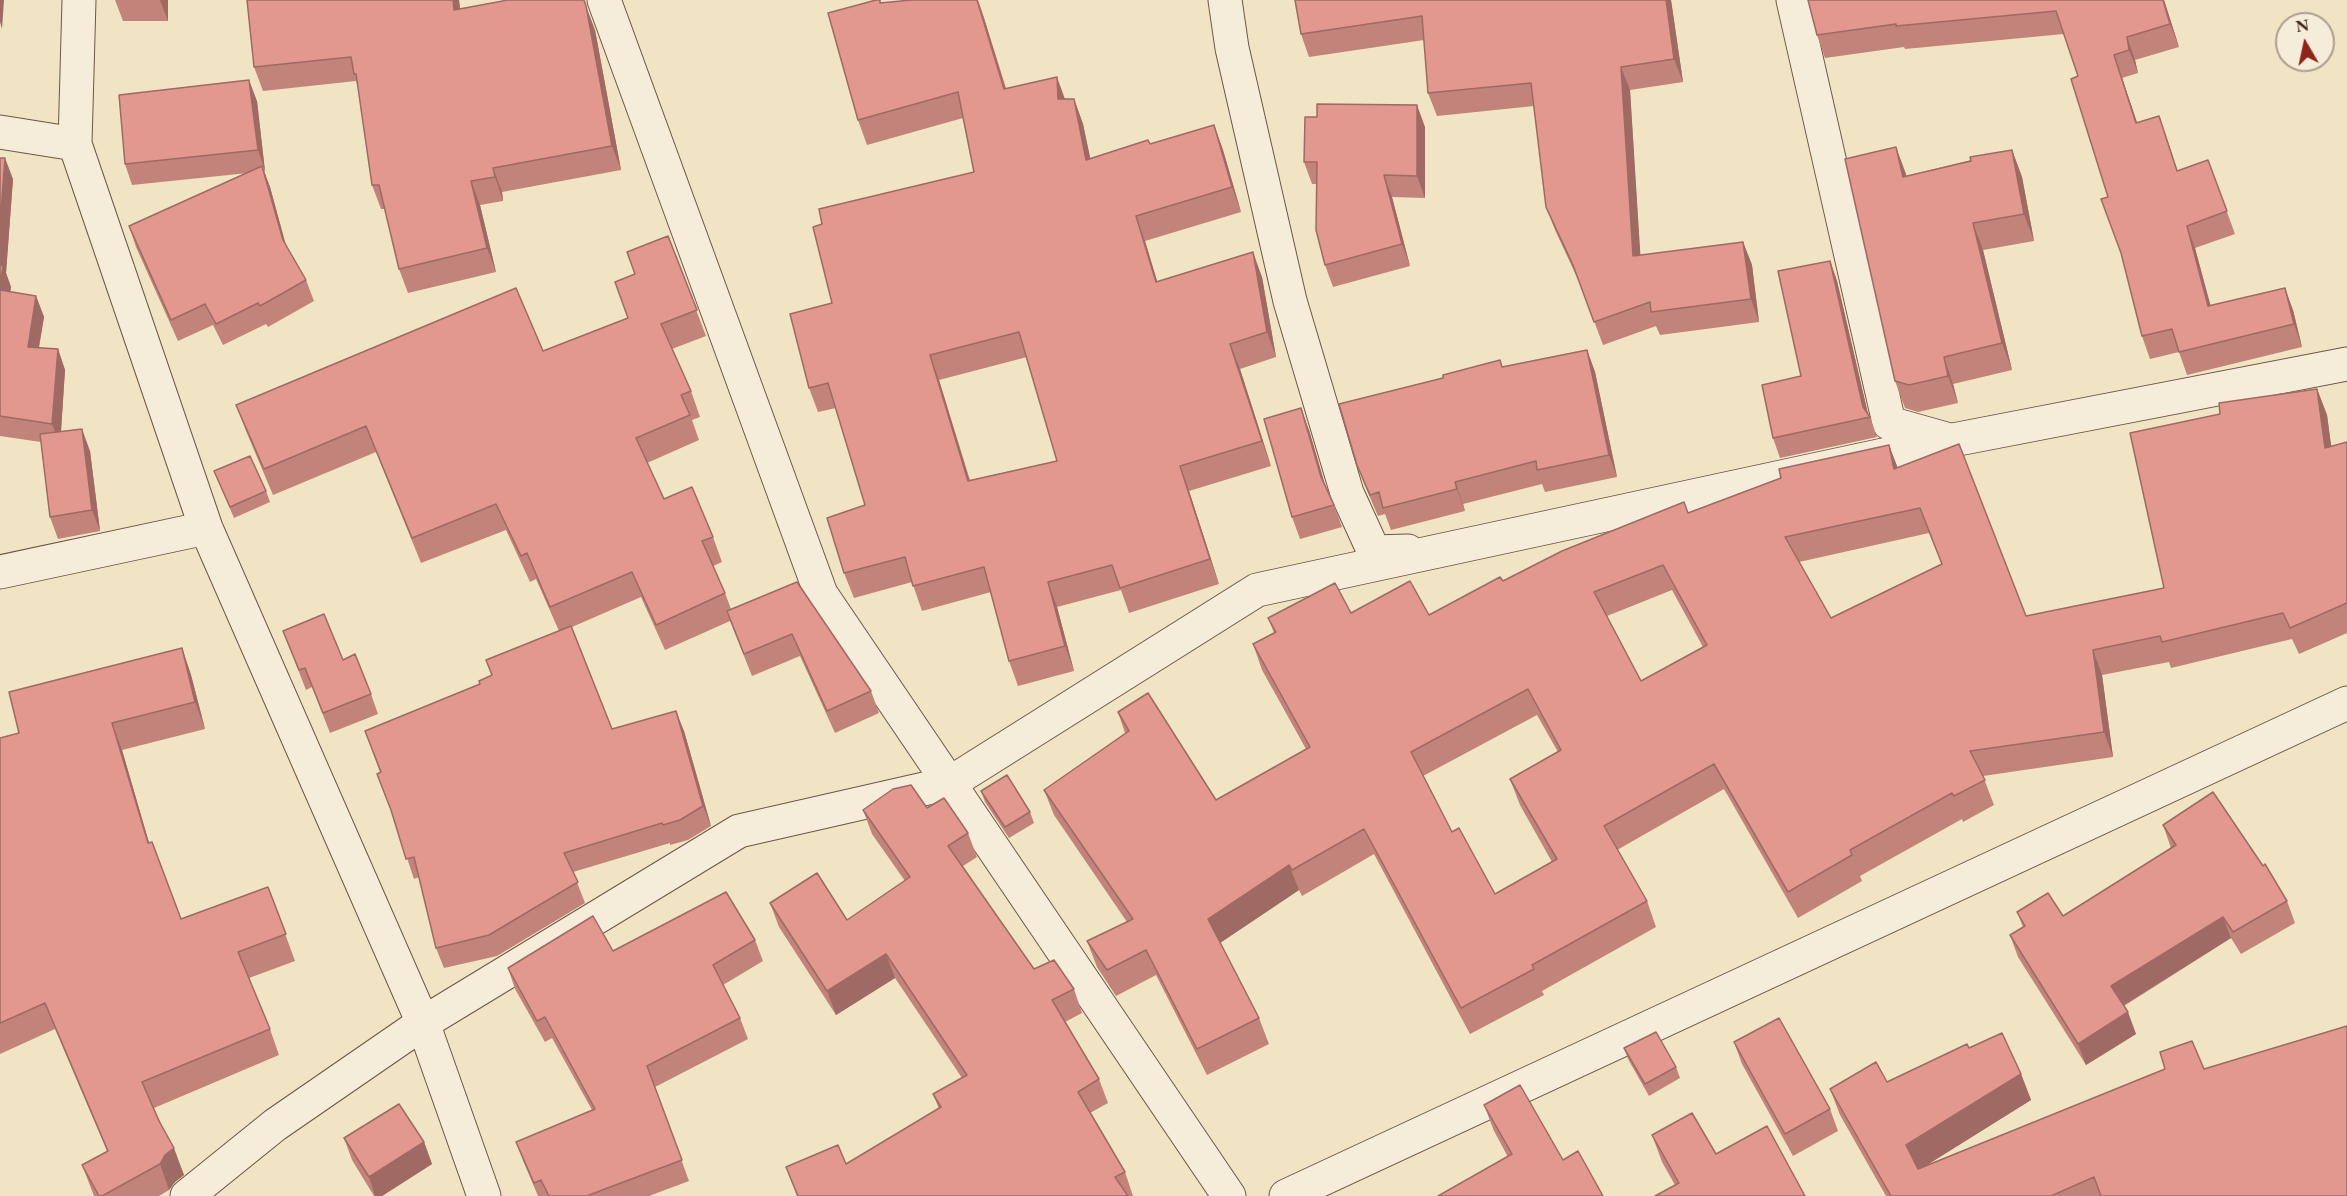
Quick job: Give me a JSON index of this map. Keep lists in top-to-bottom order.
{
  "north": "top"
}
